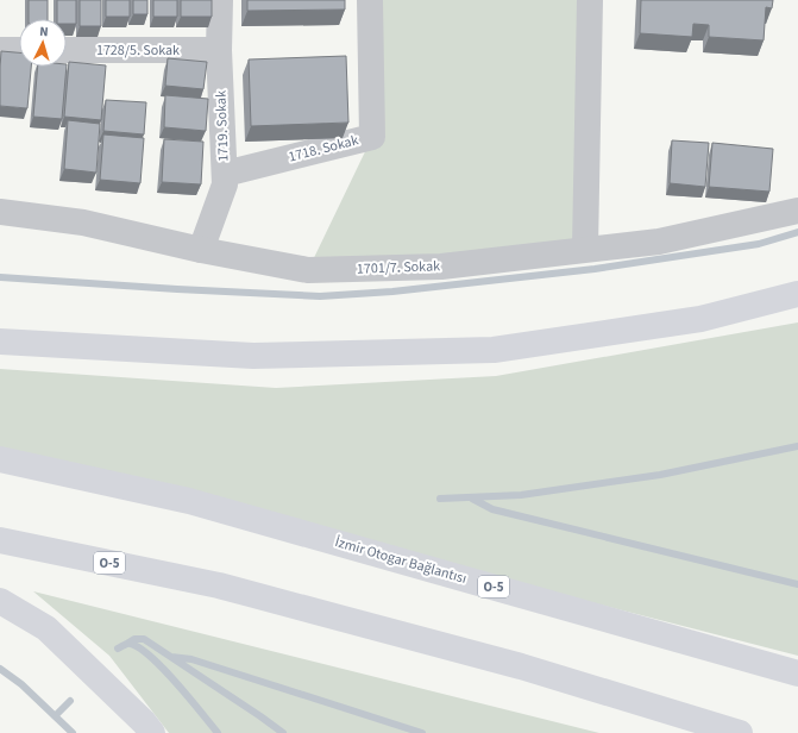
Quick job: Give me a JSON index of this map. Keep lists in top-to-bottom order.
{
  "streets": {
    "highway": ["İzmir Otogar Bağlantısı", "O-5"],
    "street": [
      "1728/5. Sokak",
      "1719. Sokak",
      "1718. Sokak",
      "1701/7. Sokak"
    ]
  },
  "crossings": [
    ["1728/5. Sokak", "1719. Sokak"],
    ["1719. Sokak", "1718. Sokak"],
    ["1719. Sokak", "1701/7. Sokak"]
  ],
  "north": "top"
}
